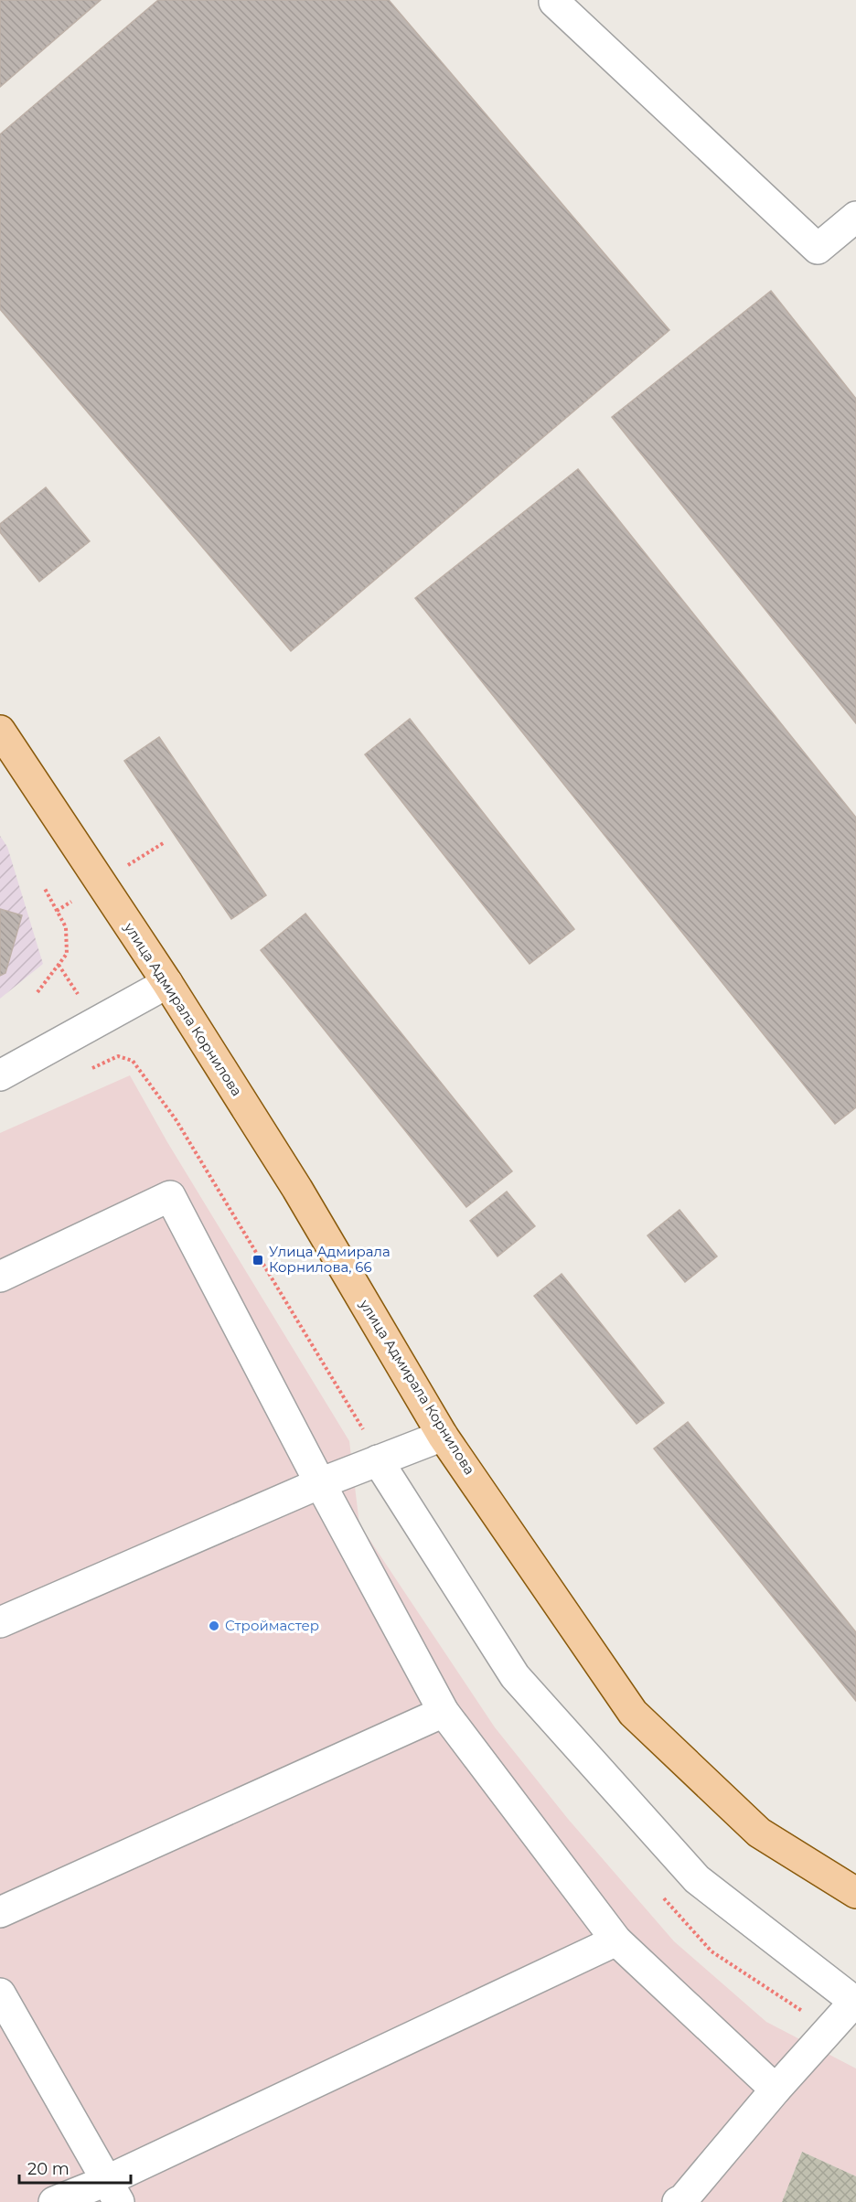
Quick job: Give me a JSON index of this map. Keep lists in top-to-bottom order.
{
  "streets": {
    "main road": ["улица Адмирала Корнилова"]
  },
  "places": {
    "transit": ["Улица Адмирала Корнилова, 66"],
    "other": ["Строймастер"]
  },
  "scale_bar": "20 m"
}
